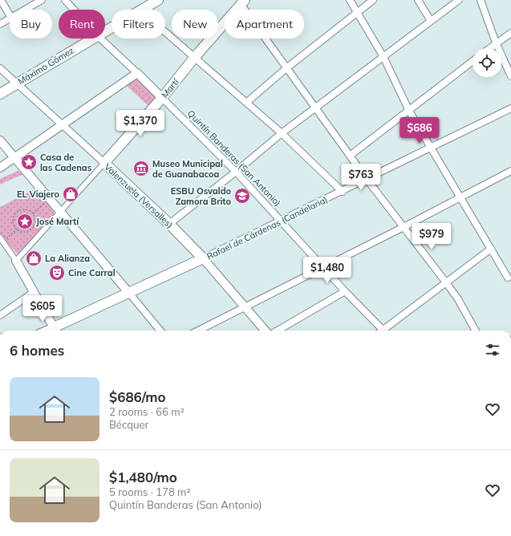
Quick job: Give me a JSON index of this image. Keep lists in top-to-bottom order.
{
  "streets": {
    "main road": [
      "Máximo Gómez",
      "Martí",
      "Valenzuela (Versalles)",
      "Rafael de Cárdenas (Candelaria)"
    ],
    "street": ["Quintín Banderas (San Antonio)"]
  },
  "crossings": [
    ["Máximo Gómez", "Valenzuela (Versalles)"],
    ["Martí", "Quintín Banderas (San Antonio)"],
    ["Martí", "Valenzuela (Versalles)"],
    ["Quintín Banderas (San Antonio)", "Rafael de Cárdenas (Candelaria)"],
    ["Valenzuela (Versalles)", "Rafael de Cárdenas (Candelaria)"]
  ],
  "places": {
    "place": ["Casa de las Cadenas", "José Martí"],
    "museum": ["Museo Municipal de Guanabacoa"],
    "shop": ["EL Viajero", "La Alianza"],
    "school or university": ["ESBU Osvaldo Zamora Brito"],
    "theatre": ["Cine Carral"]
  },
  "page": {
    "chip": [
      "Buy",
      "Rent",
      "Filters",
      "New",
      "Apartment"
    ],
    "price": [
      "$1,370",
      "$686",
      "$763",
      "$979",
      "$1,480",
      "$605"
    ],
    "heading": "6 homes",
    "list": [
      {
        "name": "$686/mo",
        "note": "2 rooms · 66 m² · Bécquer"
      },
      {
        "name": "$1,480/mo",
        "note": "5 rooms · 178 m² · Quintín Banderas (San Antonio)"
      }
    ]
  }
}
